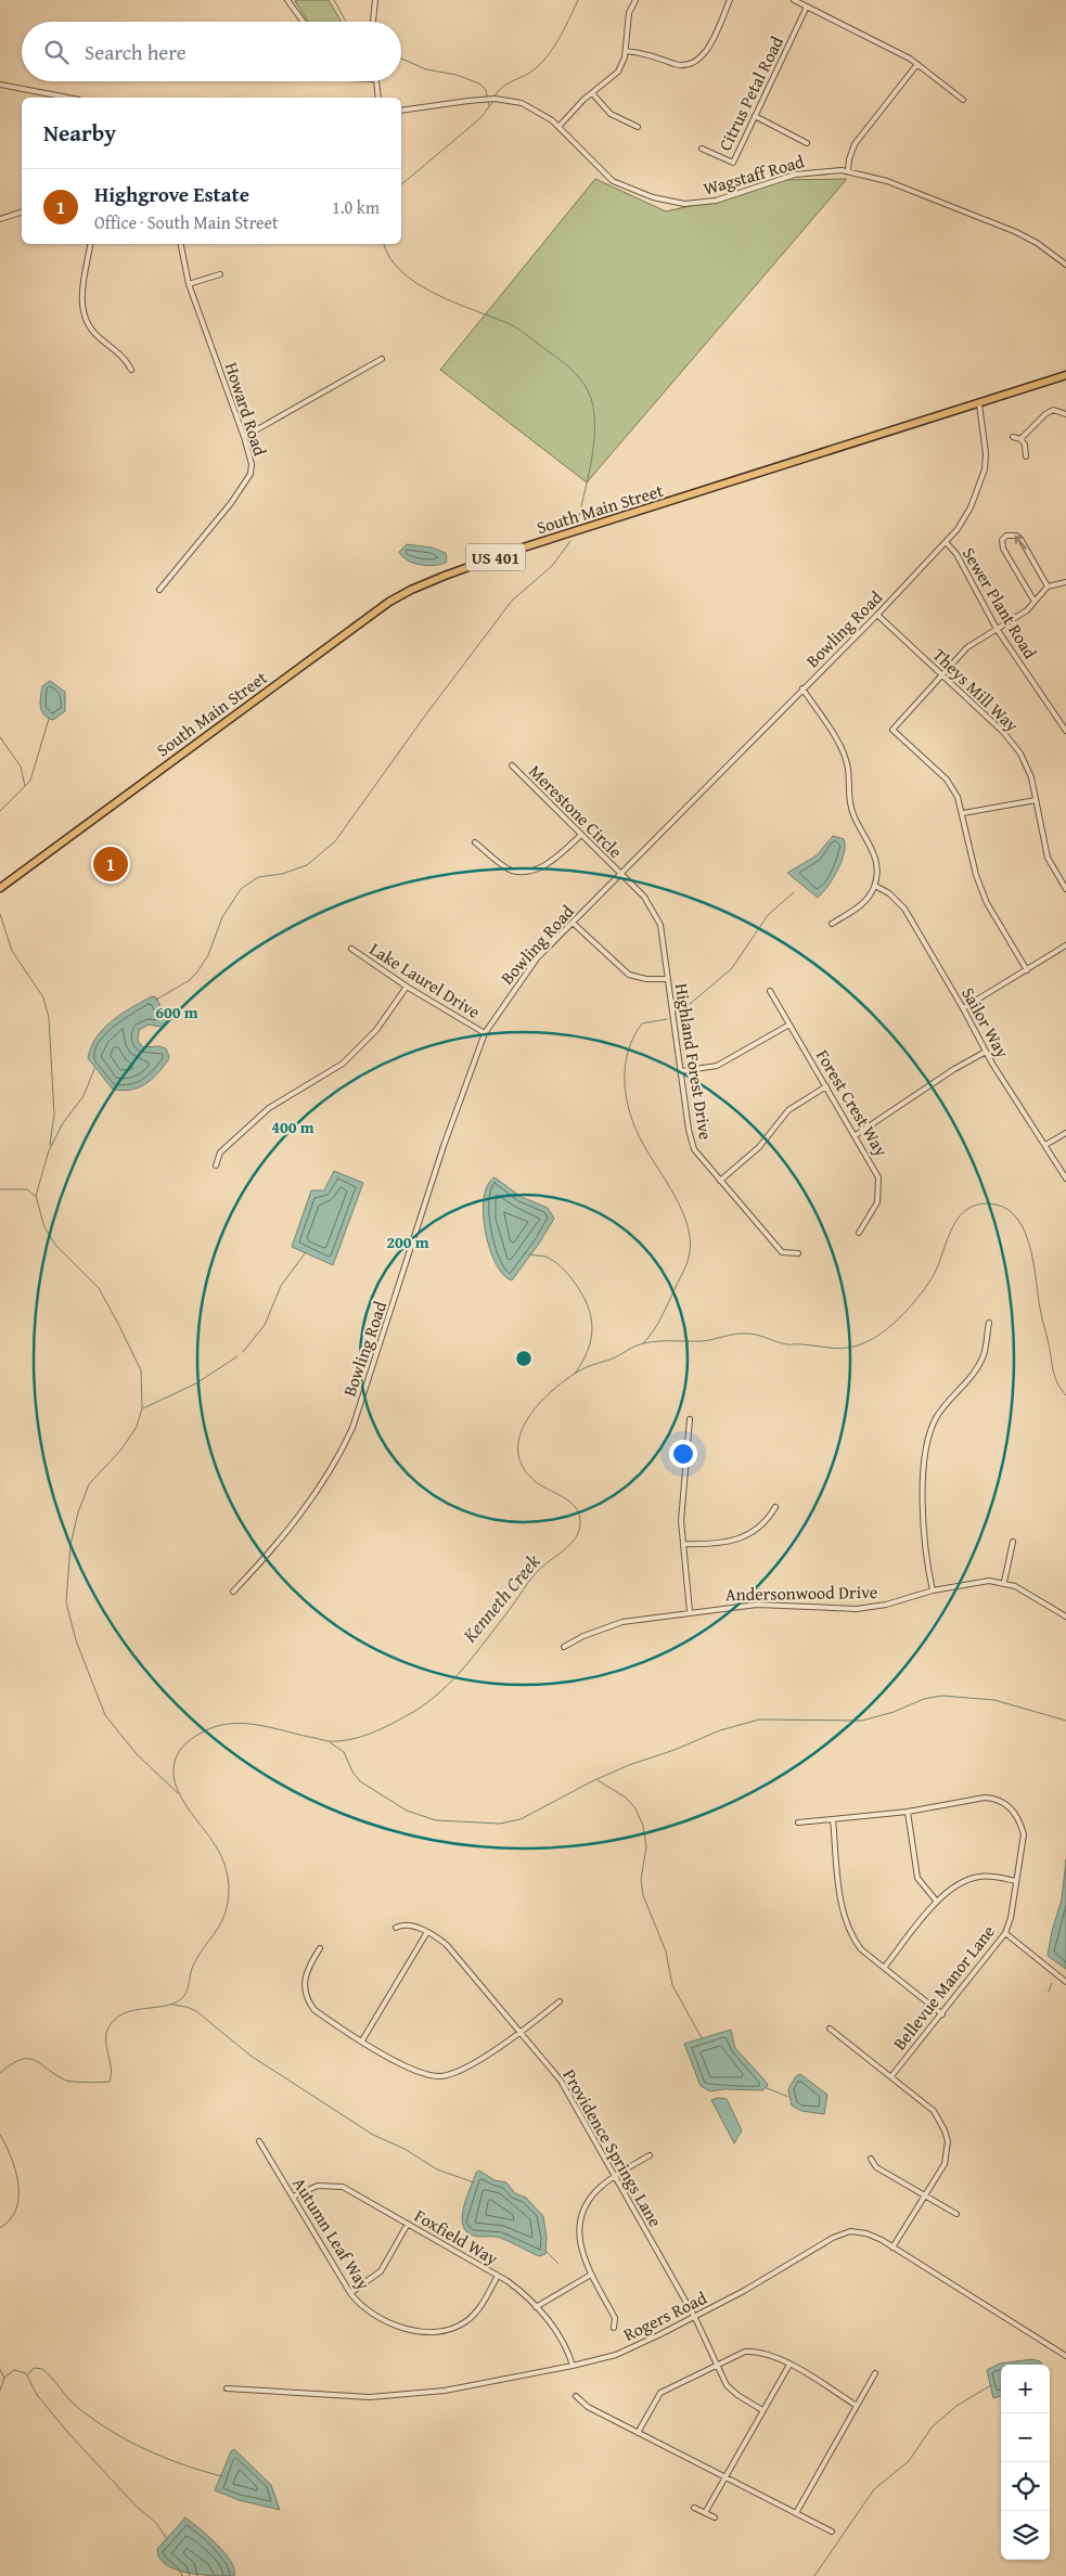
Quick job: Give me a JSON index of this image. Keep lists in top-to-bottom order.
{
  "streets": {
    "highway": ["South Main Street", "US 401"],
    "street": [
      "Citrus Petal Road",
      "Wagstaff Road",
      "Howard Road",
      "Sewer Plant Road",
      "Bowling Road",
      "Theys Mill Way",
      "Merestone Circle",
      "Lake Laurel Drive",
      "Sailor Way",
      "Highland Forest Drive",
      "Forest Crest Way",
      "Andersonwood Drive",
      "Bellevue Manor Lane",
      "Providence Springs Lane",
      "Autumn Leaf Way",
      "Foxfield Way",
      "Rogers Road"
    ]
  },
  "crossings": [
    ["South Main Street", "Bowling Road"],
    ["Sewer Plant Road", "Bowling Road"],
    ["Bowling Road", "Theys Mill Way"],
    ["Bowling Road", "Merestone Circle"],
    ["Bowling Road", "Lake Laurel Drive"],
    ["Bowling Road", "Highland Forest Drive"],
    ["Merestone Circle", "Highland Forest Drive"],
    ["Providence Springs Lane", "Rogers Road"],
    ["Autumn Leaf Way", "Foxfield Way"],
    ["Foxfield Way", "Rogers Road"]
  ],
  "water": ["Kenneth Creek"],
  "page": {
    "search": "Search here",
    "heading": "Nearby",
    "list": [
      {
        "mark": "1",
        "name": "Highgrove Estate",
        "note": "Office · South Main Street",
        "value": "1.0 km"
      }
    ],
    "pins": "1",
    "map_buttons": ["+", "−"]
  },
  "rings": ["600 m", "400 m", "200 m"]
}
